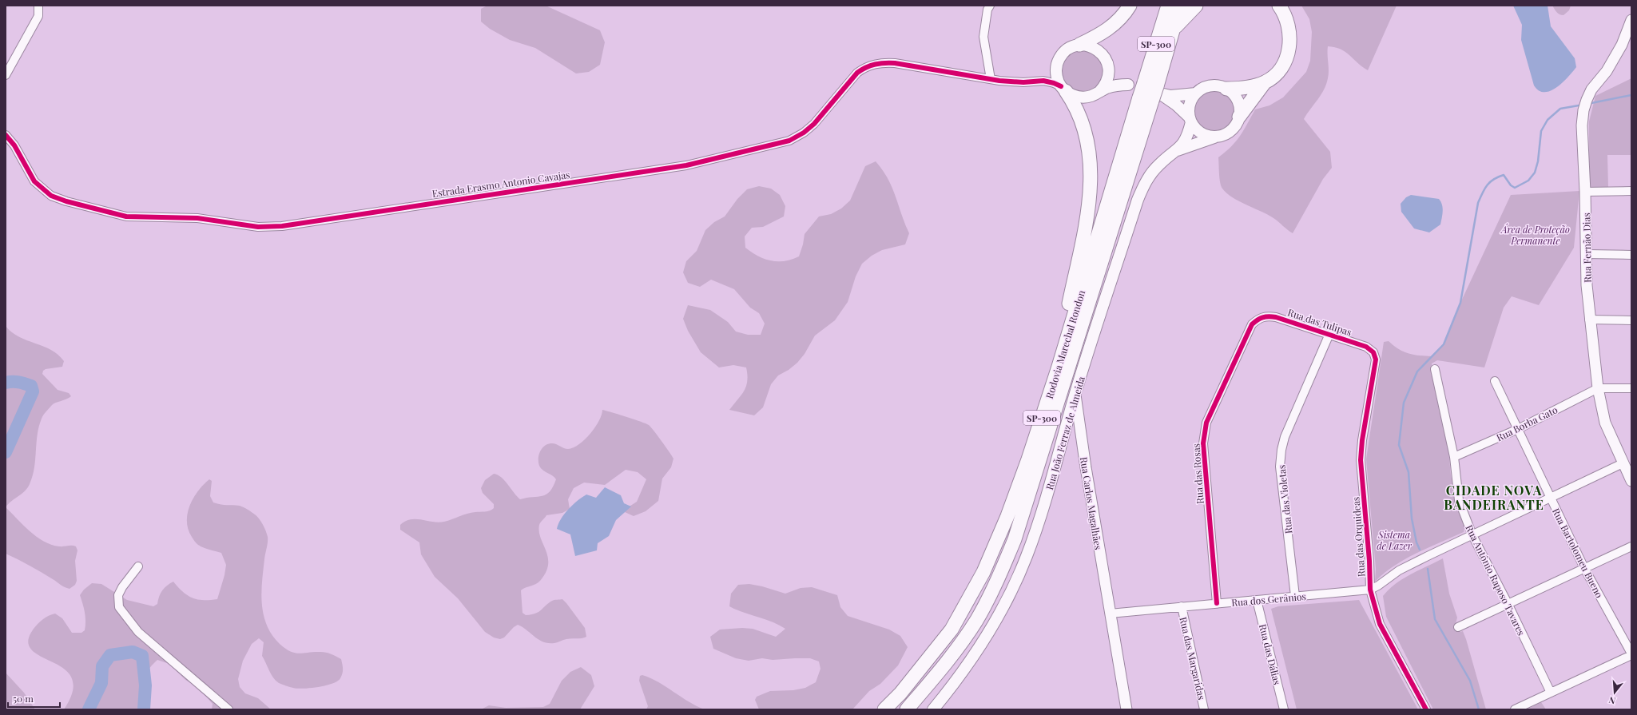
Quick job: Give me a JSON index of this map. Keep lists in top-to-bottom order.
{
  "streets": {
    "highway": ["SP-300", "Rodovia Marechal Rondon"],
    "main road": ["Rua João Ferraz de Almeida"],
    "street": [
      "Estrada Erasmo Antonio Cavajas",
      "Rua Fernão Dias",
      "Rua das Tulipas",
      "Rua Borba Gato",
      "Rua das Rosas",
      "Rua das Violetas",
      "Rua Carlos Magalhães",
      "Rua das Orquideas",
      "Rua Bartolomeu Bueno",
      "Rua Antônio Raposo Tavares",
      "Rua dos Gerânios",
      "Rua das Dálias",
      "Rua das Margaridas"
    ]
  },
  "crossings": [
    ["Rua Fernão Dias", "Rua Borba Gato"],
    ["Rua das Tulipas", "Rua das Rosas"],
    ["Rua das Tulipas", "Rua das Violetas"],
    ["Rua das Tulipas", "Rua das Orquideas"],
    ["Rua Borba Gato", "Rua Bartolomeu Bueno"],
    ["Rua Borba Gato", "Rua Antônio Raposo Tavares"],
    ["Rua João Ferraz de Almeida", "Rua Carlos Magalhães"],
    ["Rua das Rosas", "Rua dos Gerânios"],
    ["Rua das Violetas", "Rua dos Gerânios"],
    ["Rua Carlos Magalhães", "Rua dos Gerânios"],
    ["Rua das Orquideas", "Rua dos Gerânios"],
    ["Rua dos Gerânios", "Rua das Dálias"],
    ["Rua dos Gerânios", "Rua das Margaridas"]
  ],
  "districts": ["CIDADE NOVA BANDEIRANTE"],
  "parks": ["Área de Proteção Permanente", "Sistema de Lazer"],
  "scale_bar": "50 m",
  "north": "bottom"
}
